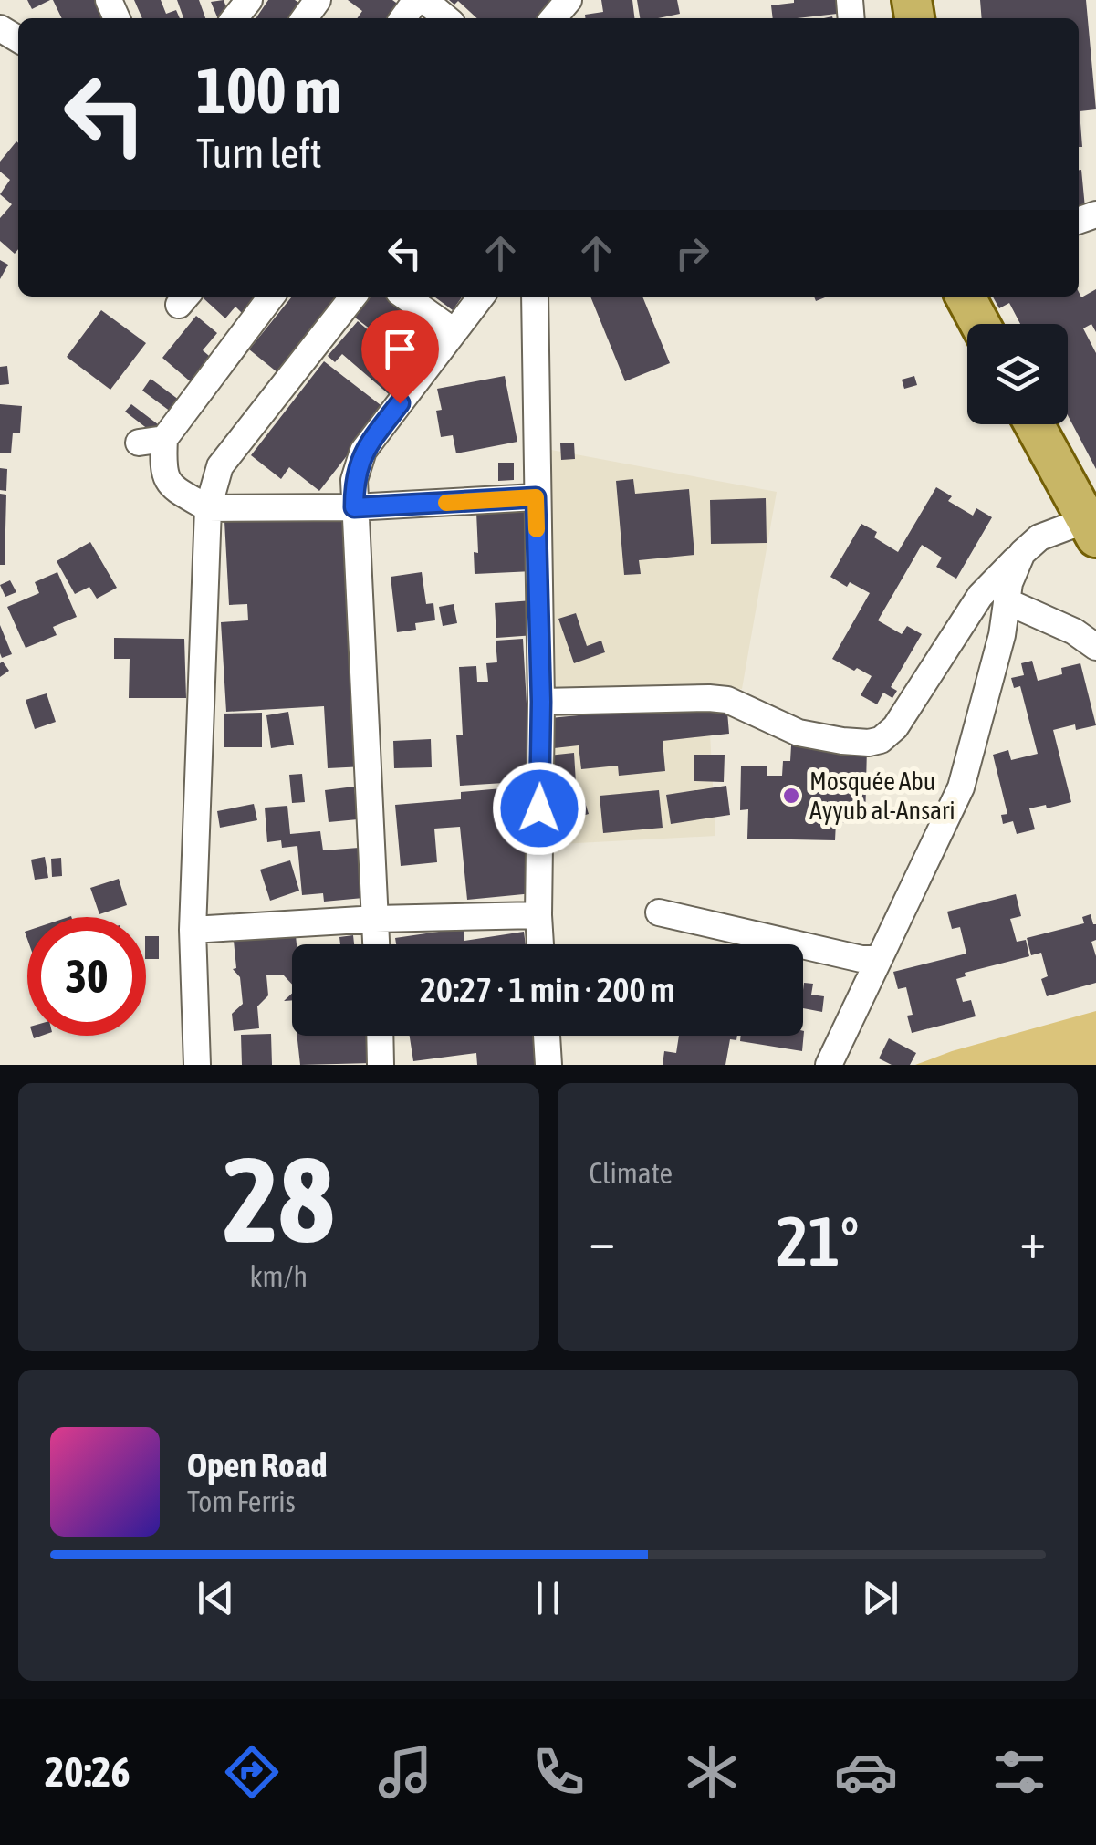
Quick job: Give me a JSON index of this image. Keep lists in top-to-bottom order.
{
  "places": ["Mosquée Abu Ayyub al-Ansari"],
  "page": {
    "turn": ["100 m", "Turn left"],
    "limit": "30",
    "trip": "20:27 · 1 min · 200 m",
    "tile": [
      ["28", "km/h"],
      "Climate"
    ],
    "heat": ["−", "21°", "+"],
    "song": ["Open Road", "Tom Ferris"],
    "tabs": "20:26"
  }
}
